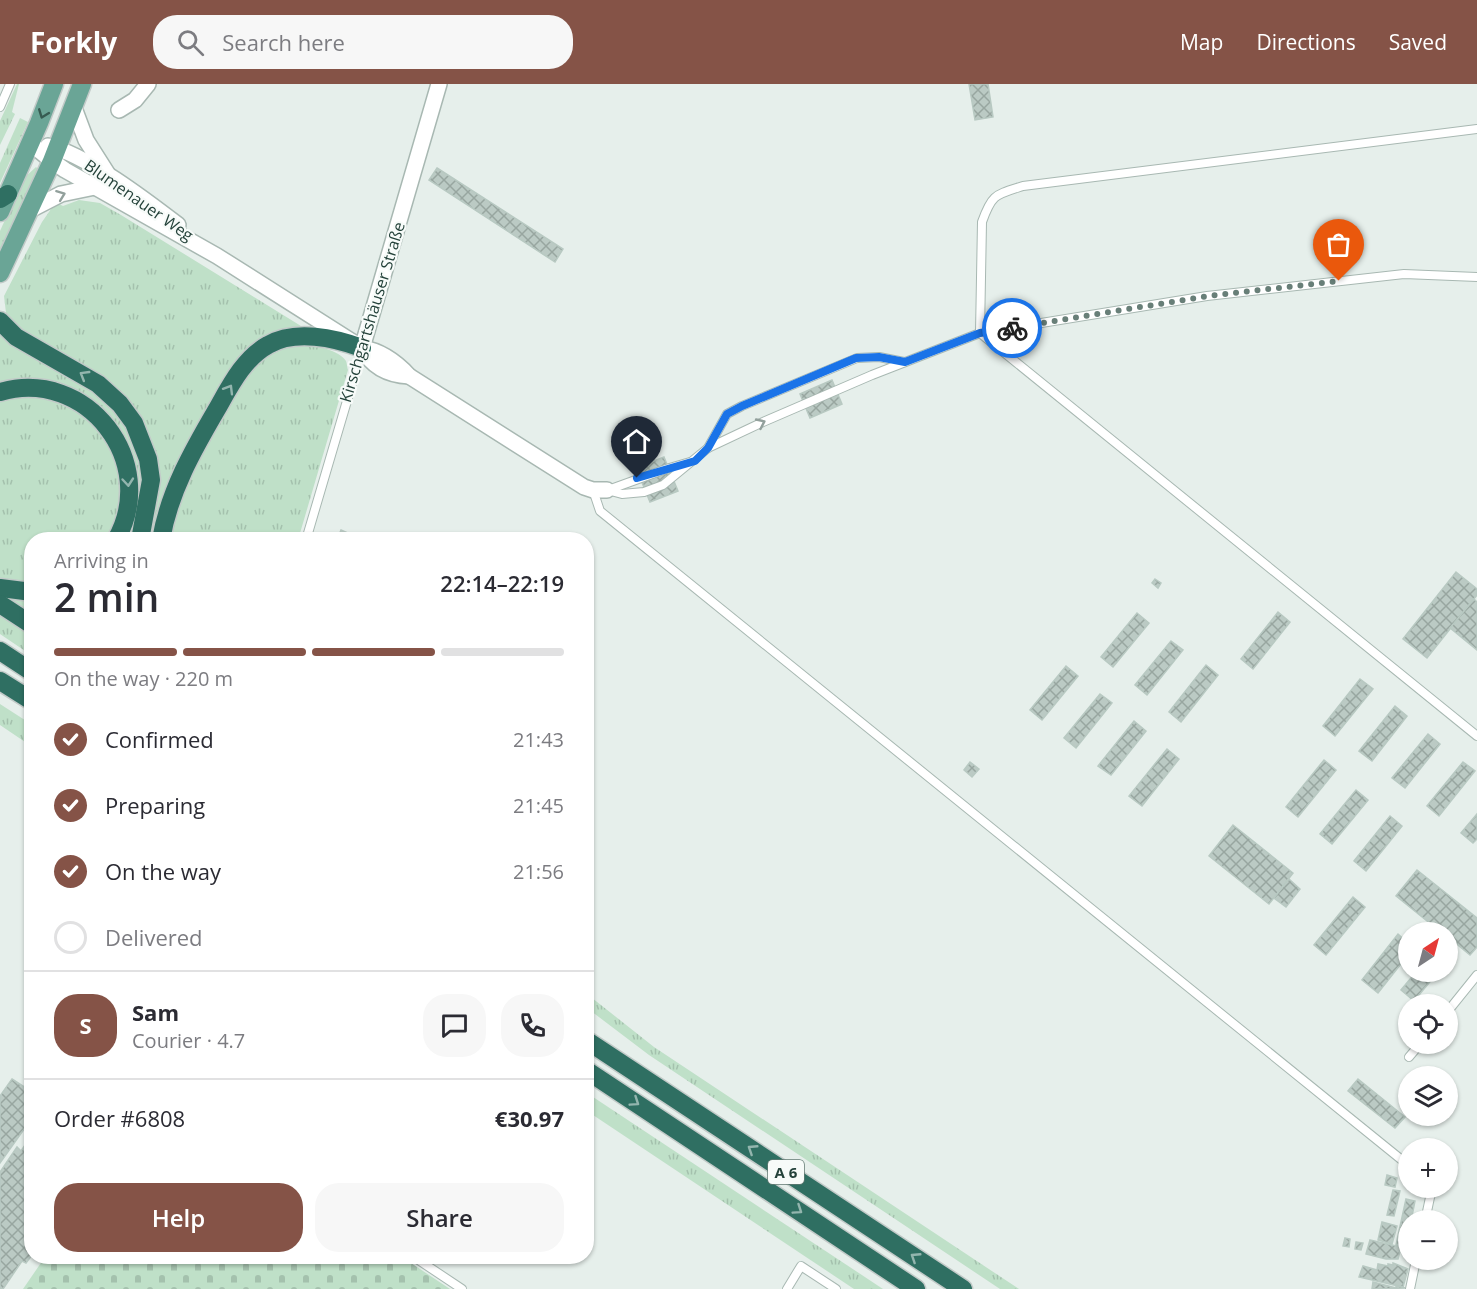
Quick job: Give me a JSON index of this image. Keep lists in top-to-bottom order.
{
  "streets": {
    "highway": ["A 6"],
    "street": ["Blumenauer Weg", "Kirschgartshäuser Straße"]
  },
  "crossings": [
    ["Blumenauer Weg", "Kirschgartshäuser Straße"]
  ],
  "north": "top right",
  "page": {
    "header": "Forkly",
    "search": "Search here",
    "nav": ["Map", "Directions", "Saved"],
    "heading": ["2 min", "Arriving in", "22:14–22:19"],
    "panel": [
      "Sam",
      "Courier · 4.7",
      "Order #6808",
      "€30.97"
    ],
    "bar": "On the way · 220 m",
    "list": [
      ["Confirmed", "21:43"],
      ["Preparing", "21:45"],
      ["On the way", "21:56"],
      "Delivered"
    ],
    "map_buttons": ["+", "−"],
    "round": "S",
    "buttons": ["Help", "Share"]
  }
}
